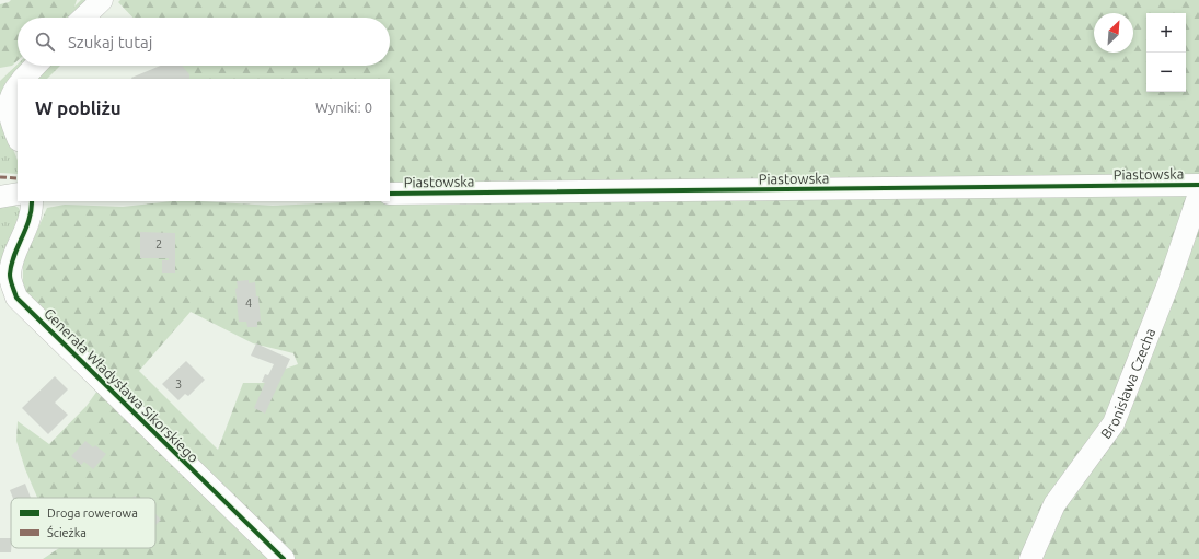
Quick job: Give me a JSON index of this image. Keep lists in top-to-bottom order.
{
  "streets": {
    "street": ["Piastowska", "Bronisława Czecha", "Generała Władysława Sikorskiego"]
  },
  "house_numbers": ["2", "4", "3"],
  "legend": ["Droga rowerowa", "Ścieżka"],
  "north": "top right",
  "page": {
    "map_buttons": ["+", "−"],
    "search": "Szukaj tutaj",
    "heading": ["W pobliżu", "Wyniki: 0"]
  }
}
